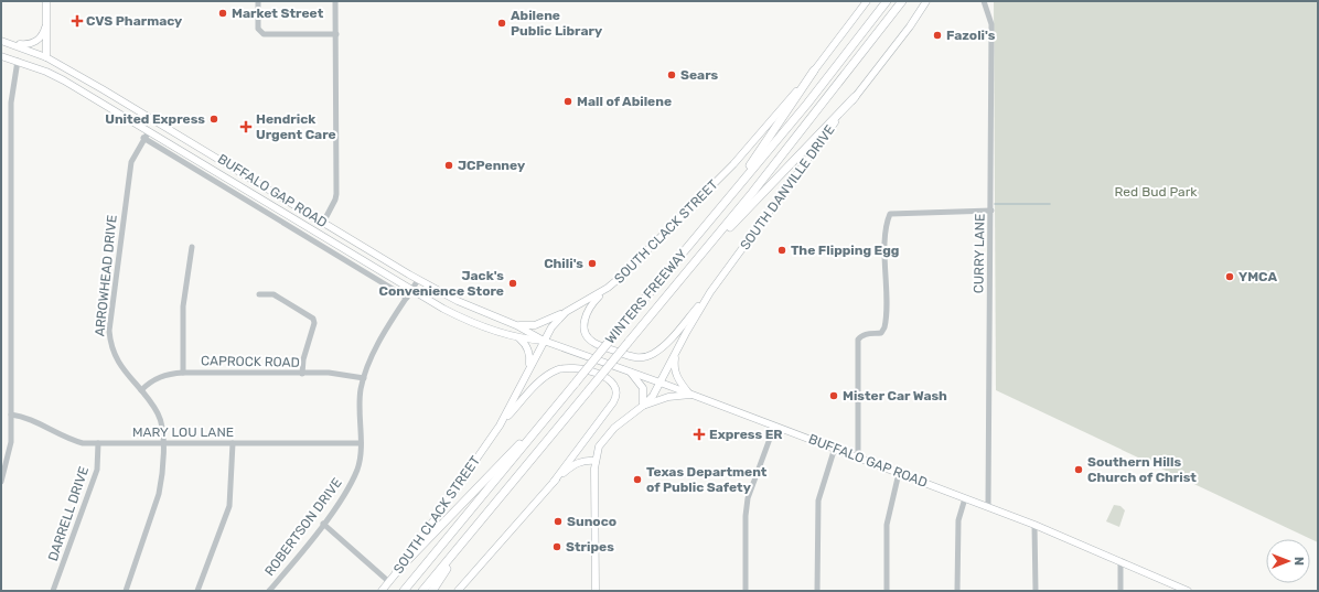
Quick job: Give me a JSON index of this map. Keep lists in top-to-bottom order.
{
  "streets": {
    "highway": ["WINTERS FREEWAY"],
    "main road": ["SOUTH DANVILLE DRIVE", "BUFFALO GAP ROAD", "SOUTH CLACK STREET"],
    "street": [
      "CURRY LANE",
      "ARROWHEAD DRIVE",
      "CAPROCK ROAD",
      "MARY LOU LANE",
      "DARRELL DRIVE",
      "ROBERTSON DRIVE"
    ]
  },
  "crossings": [
    ["SOUTH DANVILLE DRIVE", "BUFFALO GAP ROAD"],
    ["BUFFALO GAP ROAD", "SOUTH CLACK STREET"],
    ["BUFFALO GAP ROAD", "CURRY LANE"],
    ["BUFFALO GAP ROAD", "ARROWHEAD DRIVE"],
    ["BUFFALO GAP ROAD", "ROBERTSON DRIVE"],
    ["ARROWHEAD DRIVE", "CAPROCK ROAD"],
    ["ARROWHEAD DRIVE", "MARY LOU LANE"],
    ["CAPROCK ROAD", "ROBERTSON DRIVE"],
    ["MARY LOU LANE", "DARRELL DRIVE"],
    ["MARY LOU LANE", "ROBERTSON DRIVE"]
  ],
  "parks": ["Red Bud Park"],
  "places": {
    "other": [
      "Market Street",
      "Abilene Public Library",
      "Fazoli's",
      "Sears",
      "Mall of Abilene",
      "United Express",
      "JCPenney",
      "The Flipping Egg",
      "Chili's",
      "YMCA",
      "Jack's Convenience Store",
      "Mister Car Wash",
      "Southern Hills Church of Christ",
      "Texas Department of Public Safety",
      "Sunoco",
      "Stripes"
    ],
    "health": ["CVS Pharmacy", "Hendrick Urgent Care", "Express ER"]
  },
  "north": "right"
}
